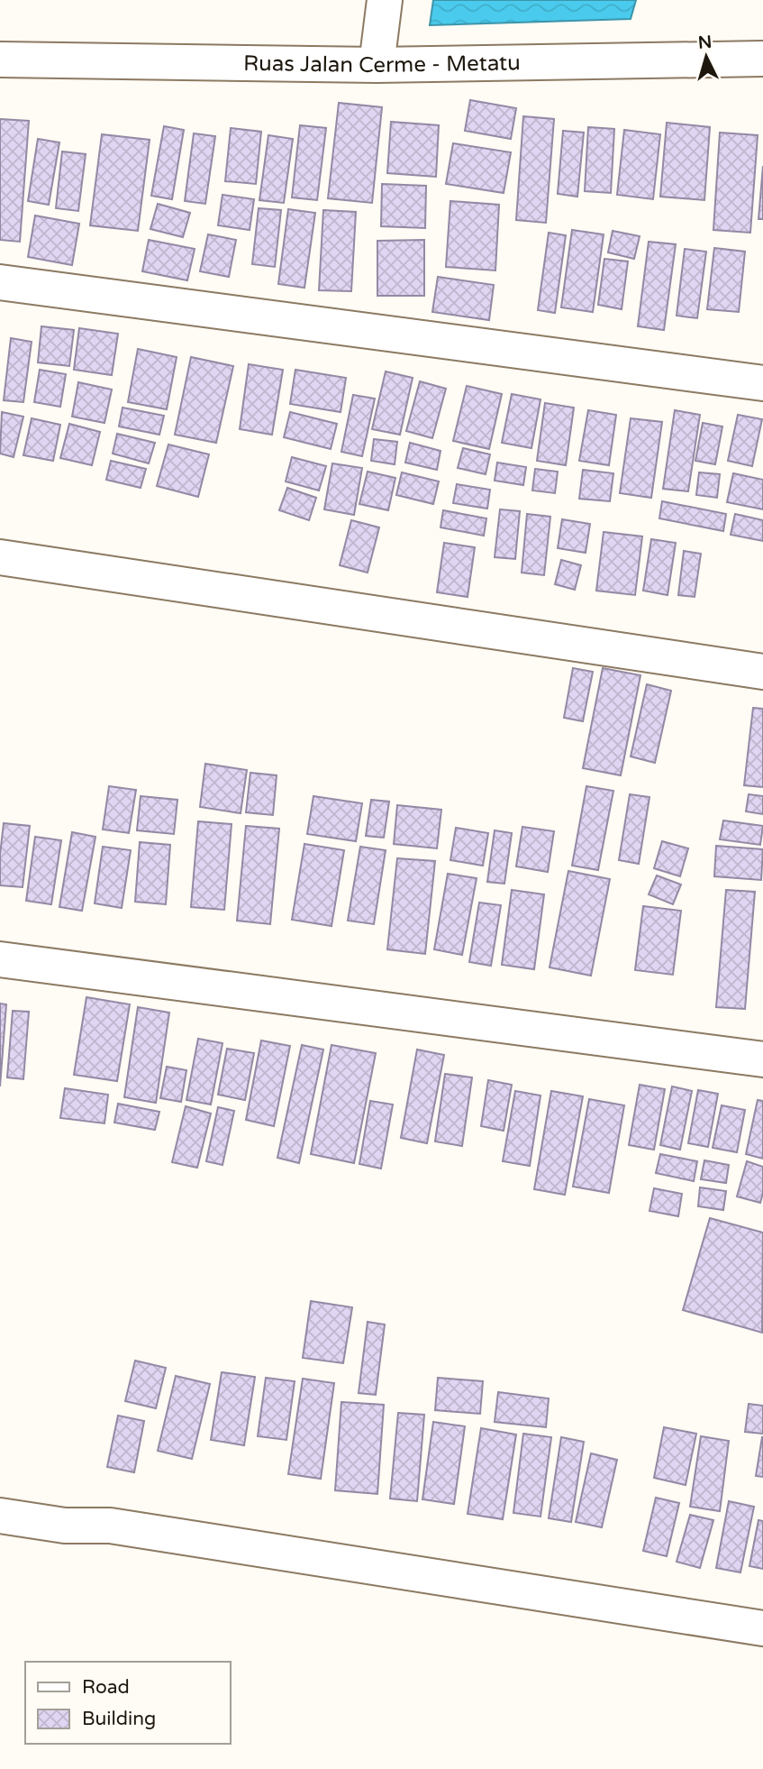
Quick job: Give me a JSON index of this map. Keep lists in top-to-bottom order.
{
  "streets": {
    "street": ["Ruas Jalan Cerme - Metatu"]
  },
  "legend": ["Road", "Building"],
  "north": "top"
}
